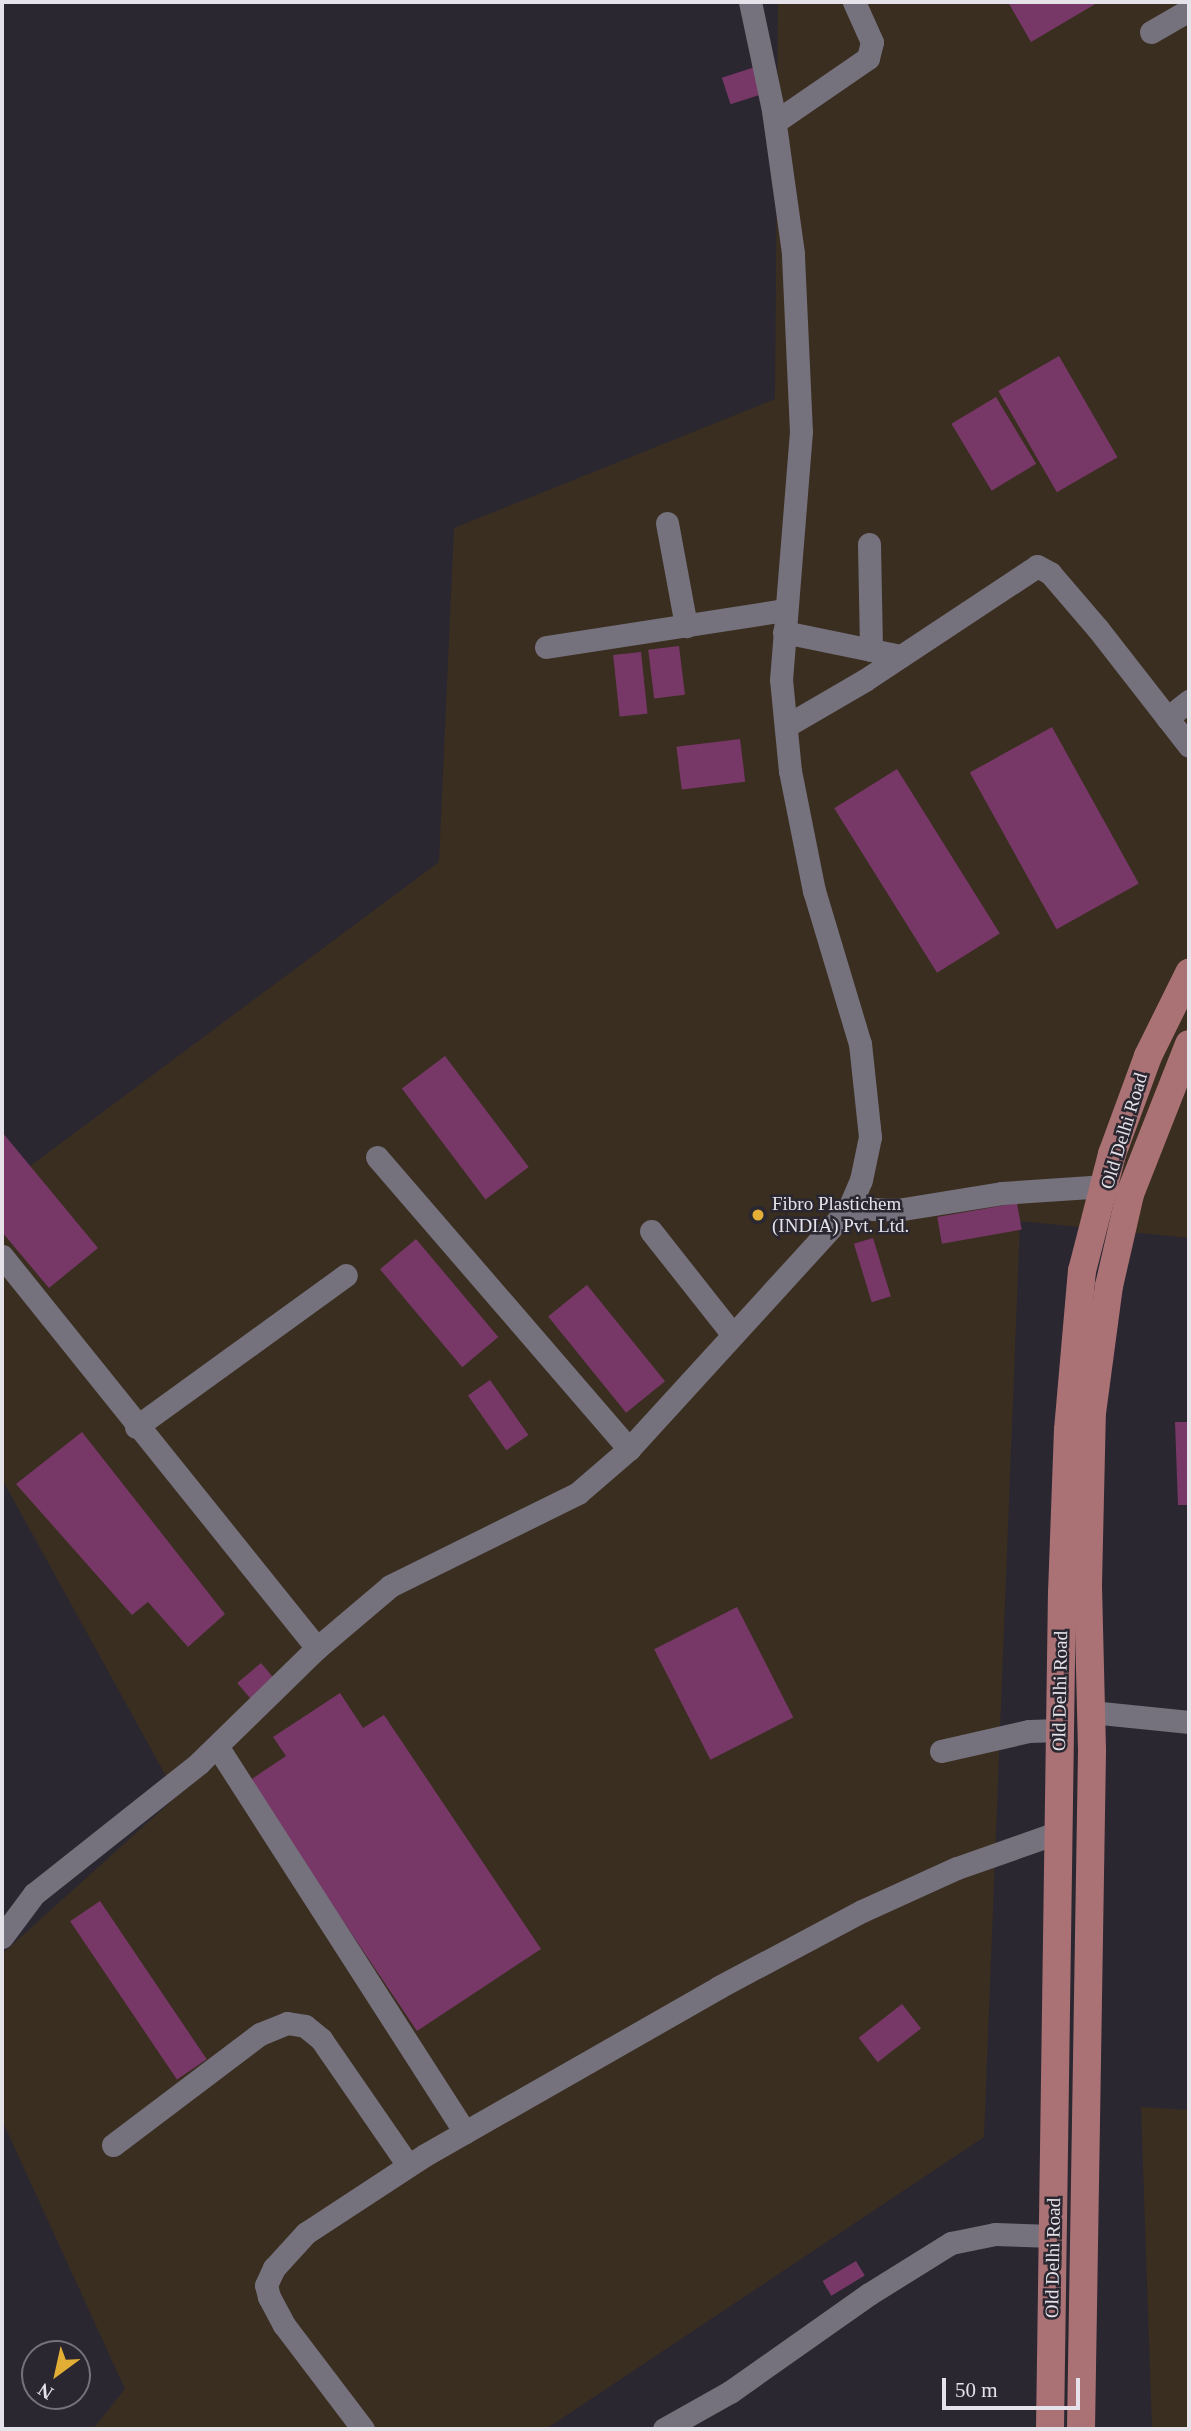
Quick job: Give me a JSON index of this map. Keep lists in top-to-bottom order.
{
  "streets": {
    "main road": ["Old Delhi Road"]
  },
  "places": ["Fibro Plastichem (INDIA) Pvt. Ltd."],
  "scale_bar": "50 m",
  "north": "bottom left"
}
